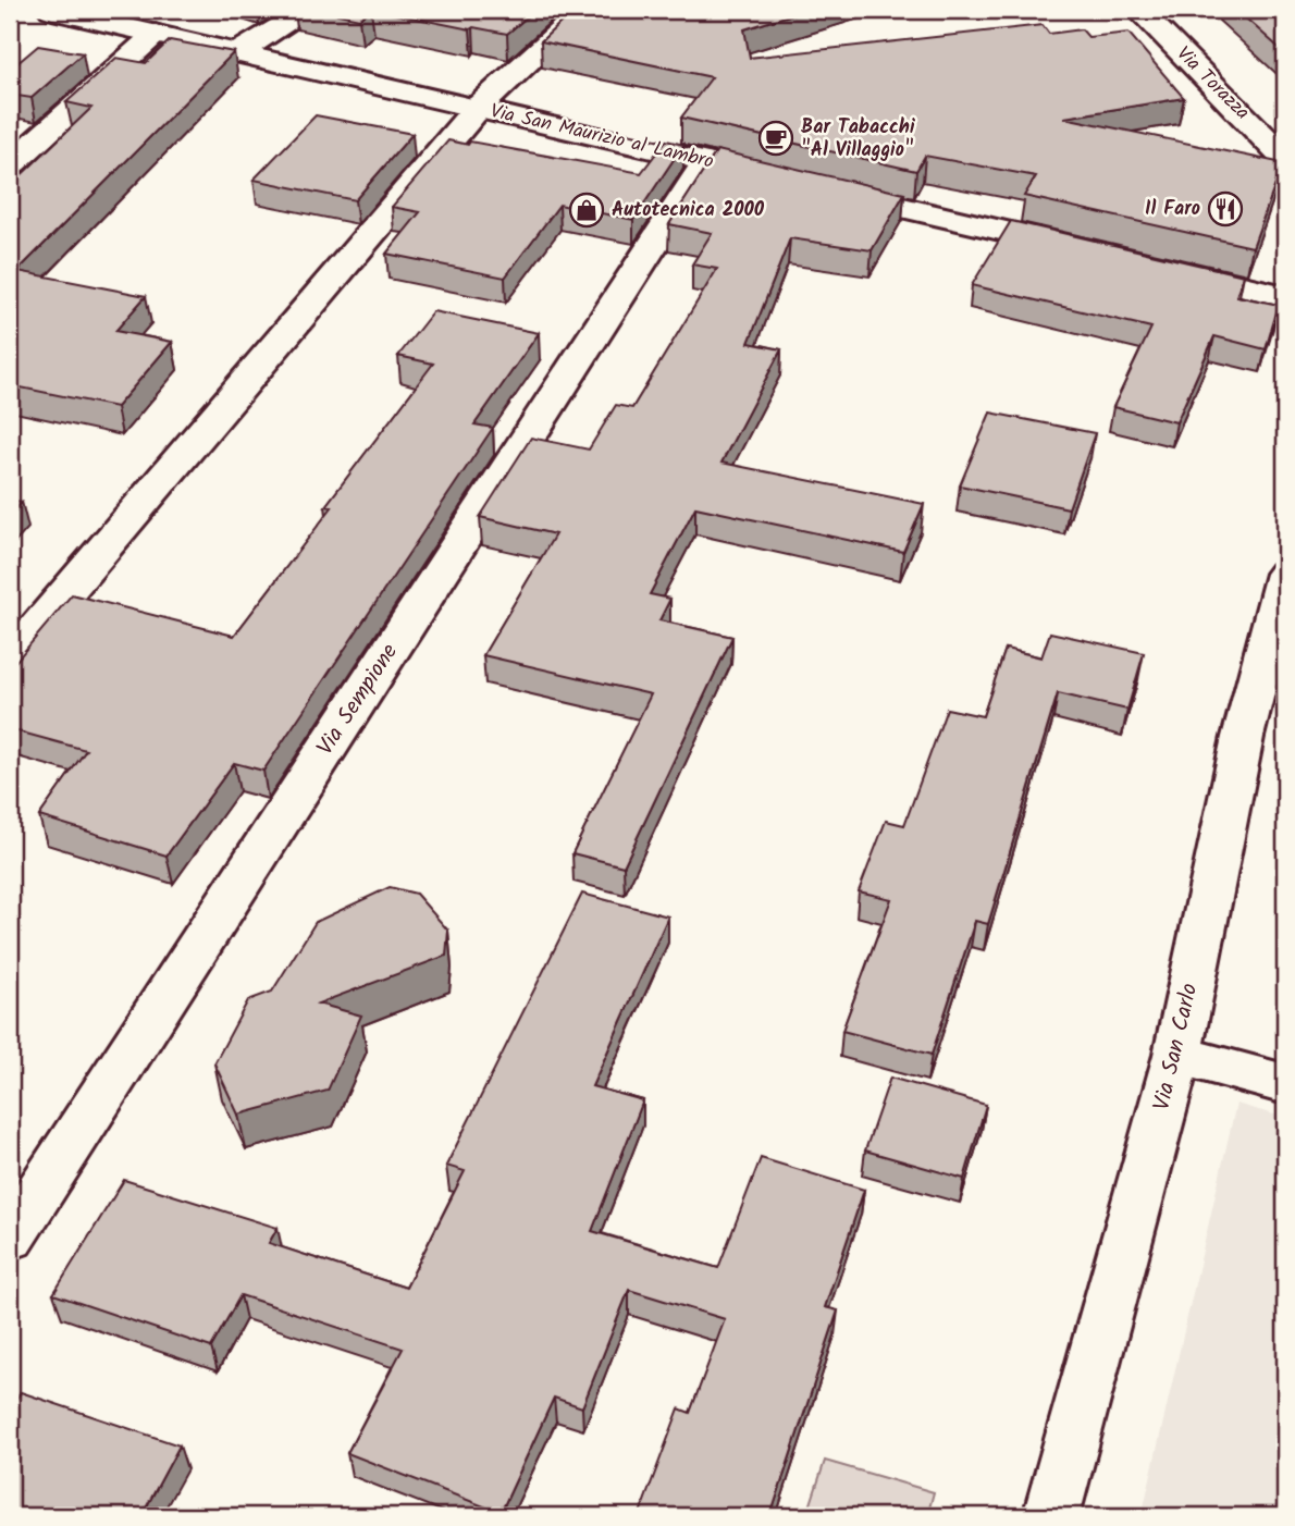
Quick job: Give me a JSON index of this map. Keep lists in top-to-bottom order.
{
  "streets": {
    "street": [
      "Via Torazza",
      "Via San Maurizio al Lambro",
      "Via Sempione",
      "Via San Carlo"
    ]
  },
  "crossings": [
    ["Via San Maurizio al Lambro", "Via Sempione"]
  ],
  "places": {
    "cafe": ["Bar Tabacchi \"Al Villaggio\""],
    "restaurant": ["Il Faro"],
    "shop": ["Autotecnica 2000"]
  }
}
